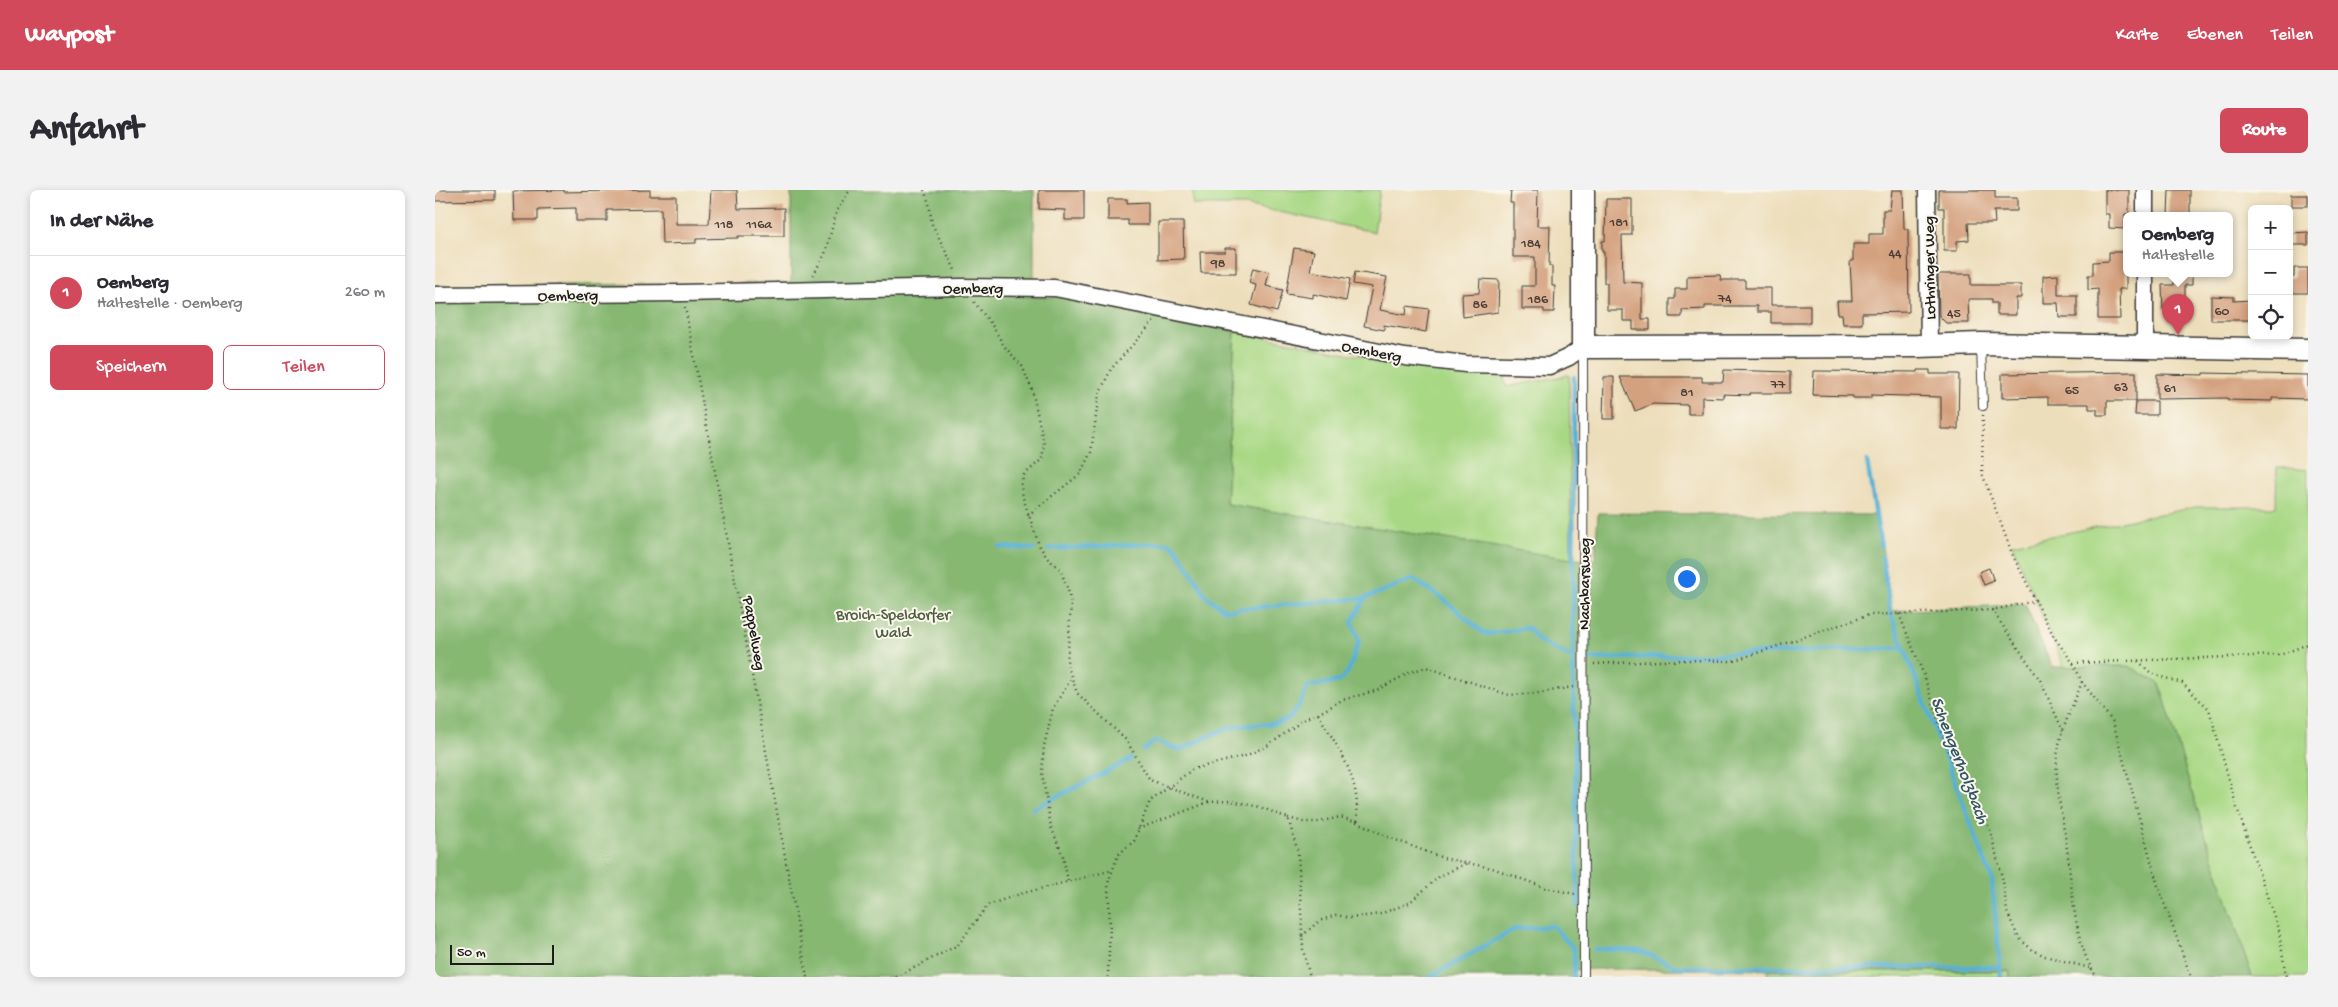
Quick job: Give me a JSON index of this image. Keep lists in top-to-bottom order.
{
  "streets": {
    "street": ["Lothringer Weg", "Oemberg", "Nachbarsweg"],
    "path": ["Pappelweg"]
  },
  "crossings": [
    ["Oemberg", "Nachbarsweg"],
    ["Oemberg", "Pappelweg"]
  ],
  "water": ["Schengerholzbach"],
  "parks": ["Broich-Speldorfer Wald"],
  "house_numbers": [
    "181",
    "118",
    "116a",
    "184",
    "44",
    "98",
    "74",
    "186",
    "86",
    "60",
    "45",
    "77",
    "63",
    "61",
    "65",
    "81"
  ],
  "scale_bar": "50 m",
  "page": {
    "header": "Waypost",
    "nav": ["Karte", "Ebenen", "Teilen"],
    "buttons": [
      "Route",
      ["Speichern", "Teilen"]
    ],
    "title": "Anfahrt",
    "heading": "In der Nähe",
    "map_buttons": ["+", "−"],
    "popup": ["Oemberg", "Haltestelle"],
    "list": [
      {
        "mark": "1",
        "name": "Oemberg",
        "note": "Haltestelle · Oemberg",
        "value": "260 m"
      }
    ],
    "pins": "1",
    "scale": "50 m"
  }
}
